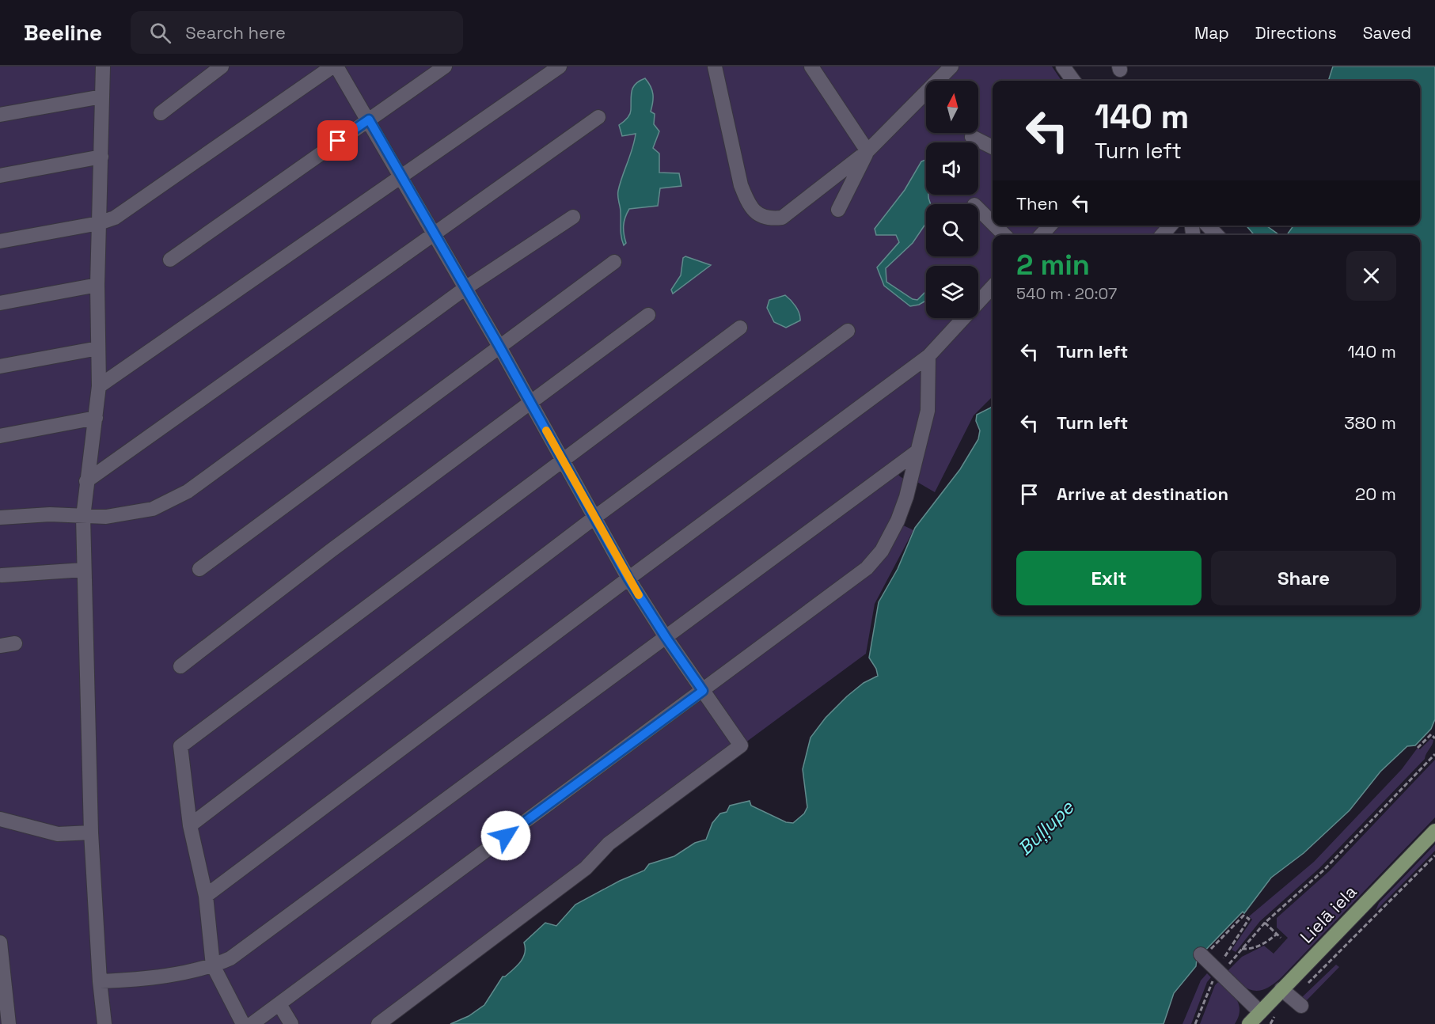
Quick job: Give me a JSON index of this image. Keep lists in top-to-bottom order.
{
  "streets": {
    "main road": ["Lielā iela"]
  },
  "water": ["Buļļupe"],
  "north": "top",
  "page": {
    "header": "Beeline",
    "search": "Search here",
    "nav": ["Map", "Directions", "Saved"],
    "turn": ["140 m", "Turn left"],
    "then": "Then",
    "heading": ["2 min", "540 m · 20:07"],
    "list": [
      {
        "name": "Turn left",
        "value": "140 m"
      },
      {
        "name": "Turn left",
        "value": "380 m"
      },
      {
        "name": "Arrive at destination",
        "value": "20 m"
      }
    ],
    "buttons": ["Exit", "Share"]
  }
}
